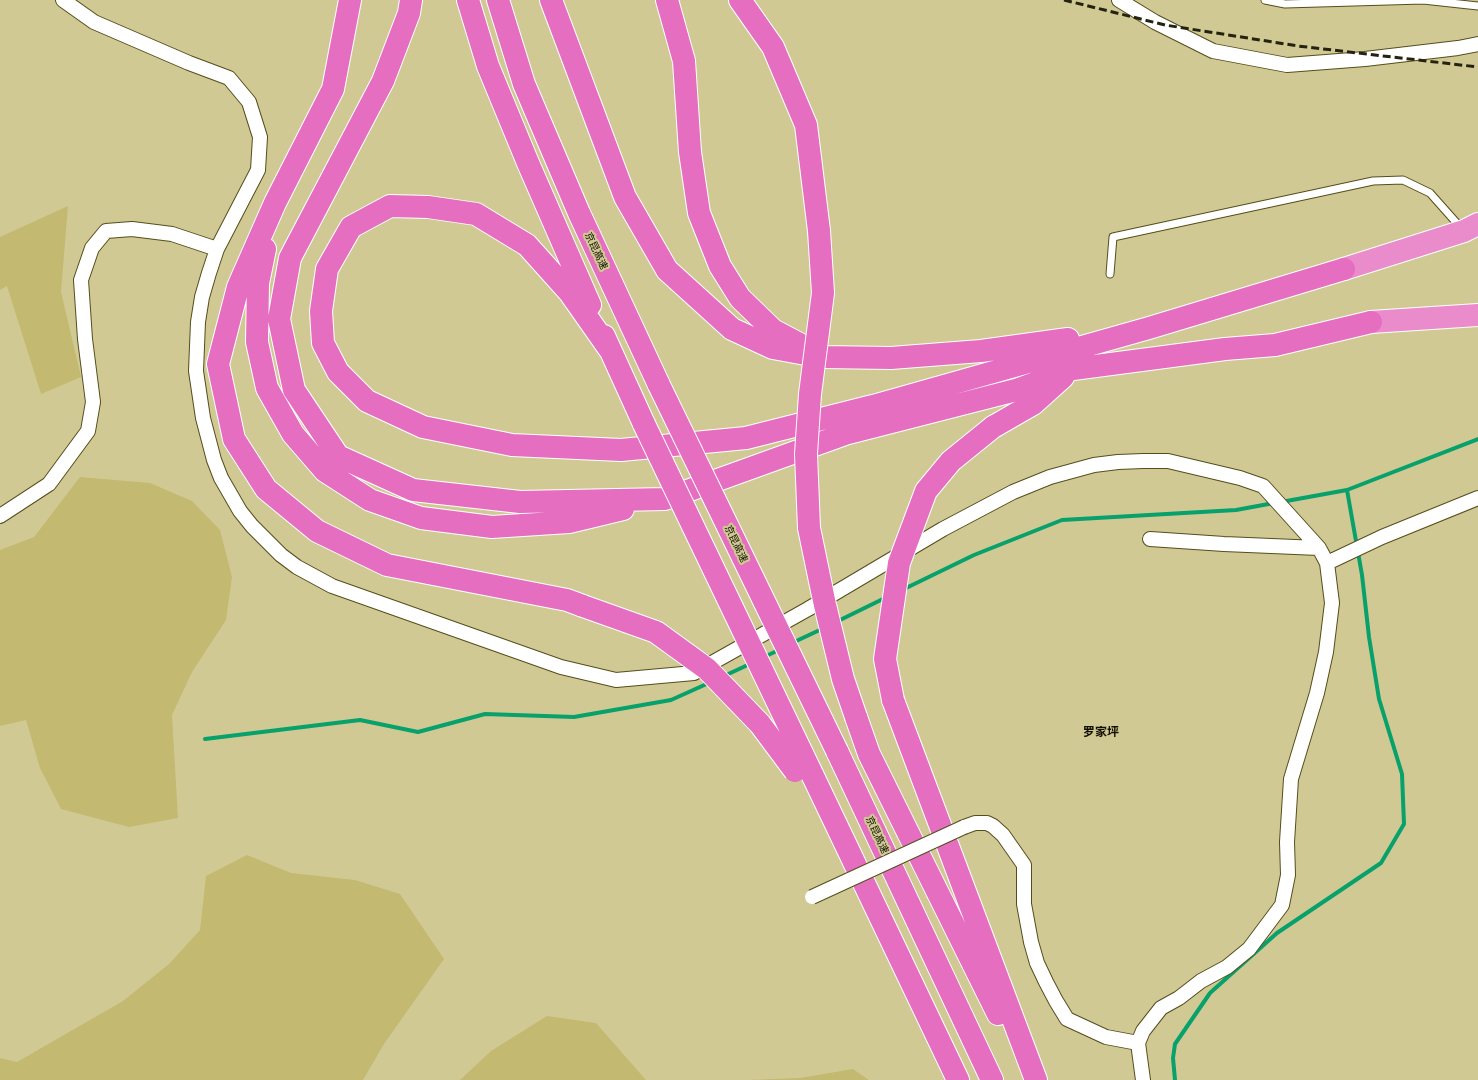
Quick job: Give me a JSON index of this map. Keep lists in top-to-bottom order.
{
  "streets": {
    "highway": ["京昆高速"]
  },
  "districts": ["罗家坪"]
}
